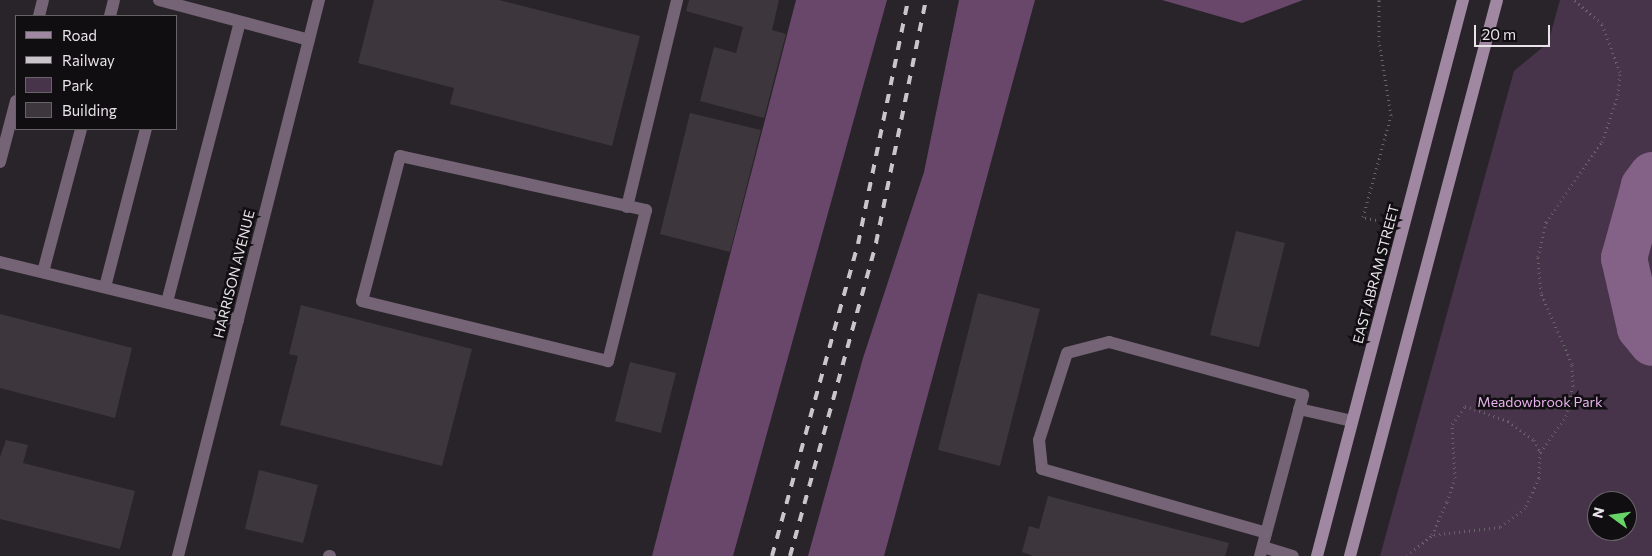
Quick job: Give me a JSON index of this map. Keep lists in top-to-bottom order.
{
  "streets": {
    "main road": ["EAST ABRAM STREET"],
    "street": ["HARRISON AVENUE"]
  },
  "parks": ["Meadowbrook Park"],
  "legend": [
    "Road",
    "Railway",
    "Park",
    "Building"
  ],
  "scale_bar": "20 m",
  "north": "left"
}
